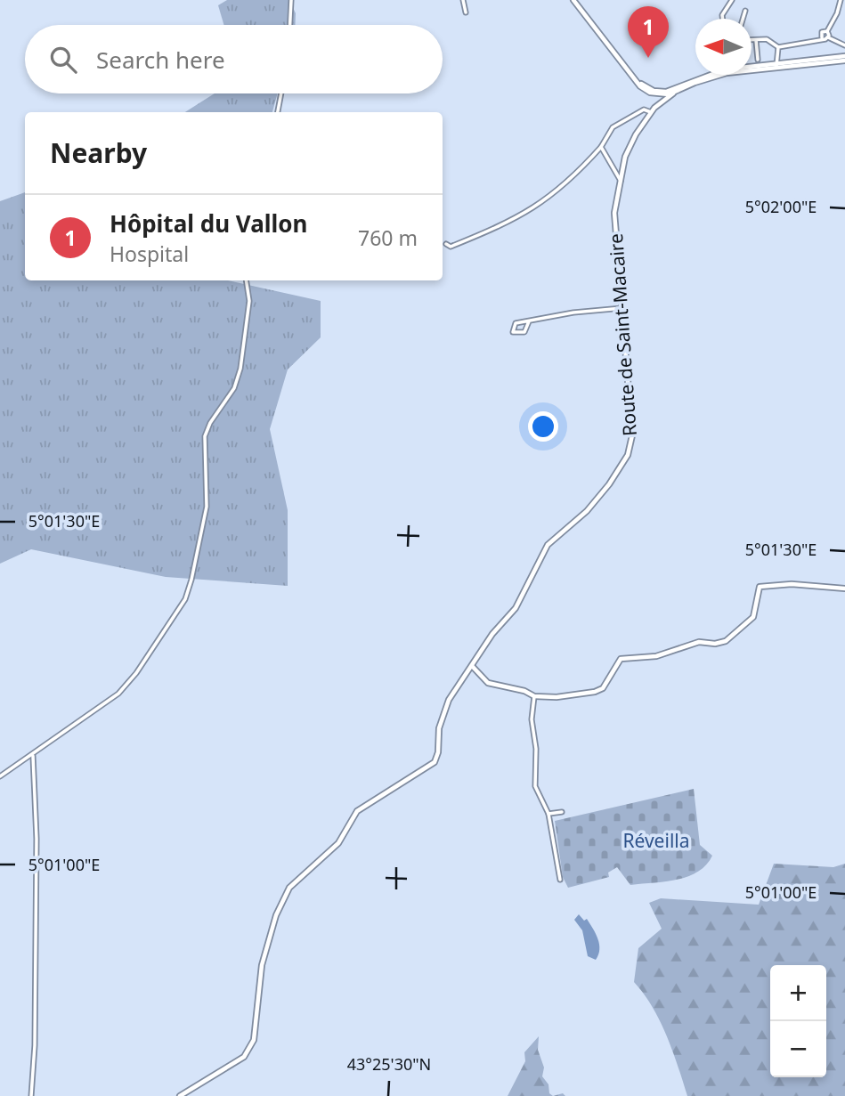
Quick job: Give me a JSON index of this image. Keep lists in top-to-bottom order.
{
  "streets": {
    "street": ["Route de Saint-Macaire"]
  },
  "parks": ["Réveilla"],
  "north": "left",
  "page": {
    "pins": "1",
    "search": "Search here",
    "heading": "Nearby",
    "list": [
      {
        "mark": "1",
        "name": "Hôpital du Vallon",
        "note": "Hospital",
        "value": "760 m"
      }
    ],
    "map_buttons": ["+", "−"]
  },
  "coordinates": [
    "5°02'00\"E",
    "5°01'30\"E",
    "5°01'00\"E",
    "43°25'30\"N"
  ]
}
